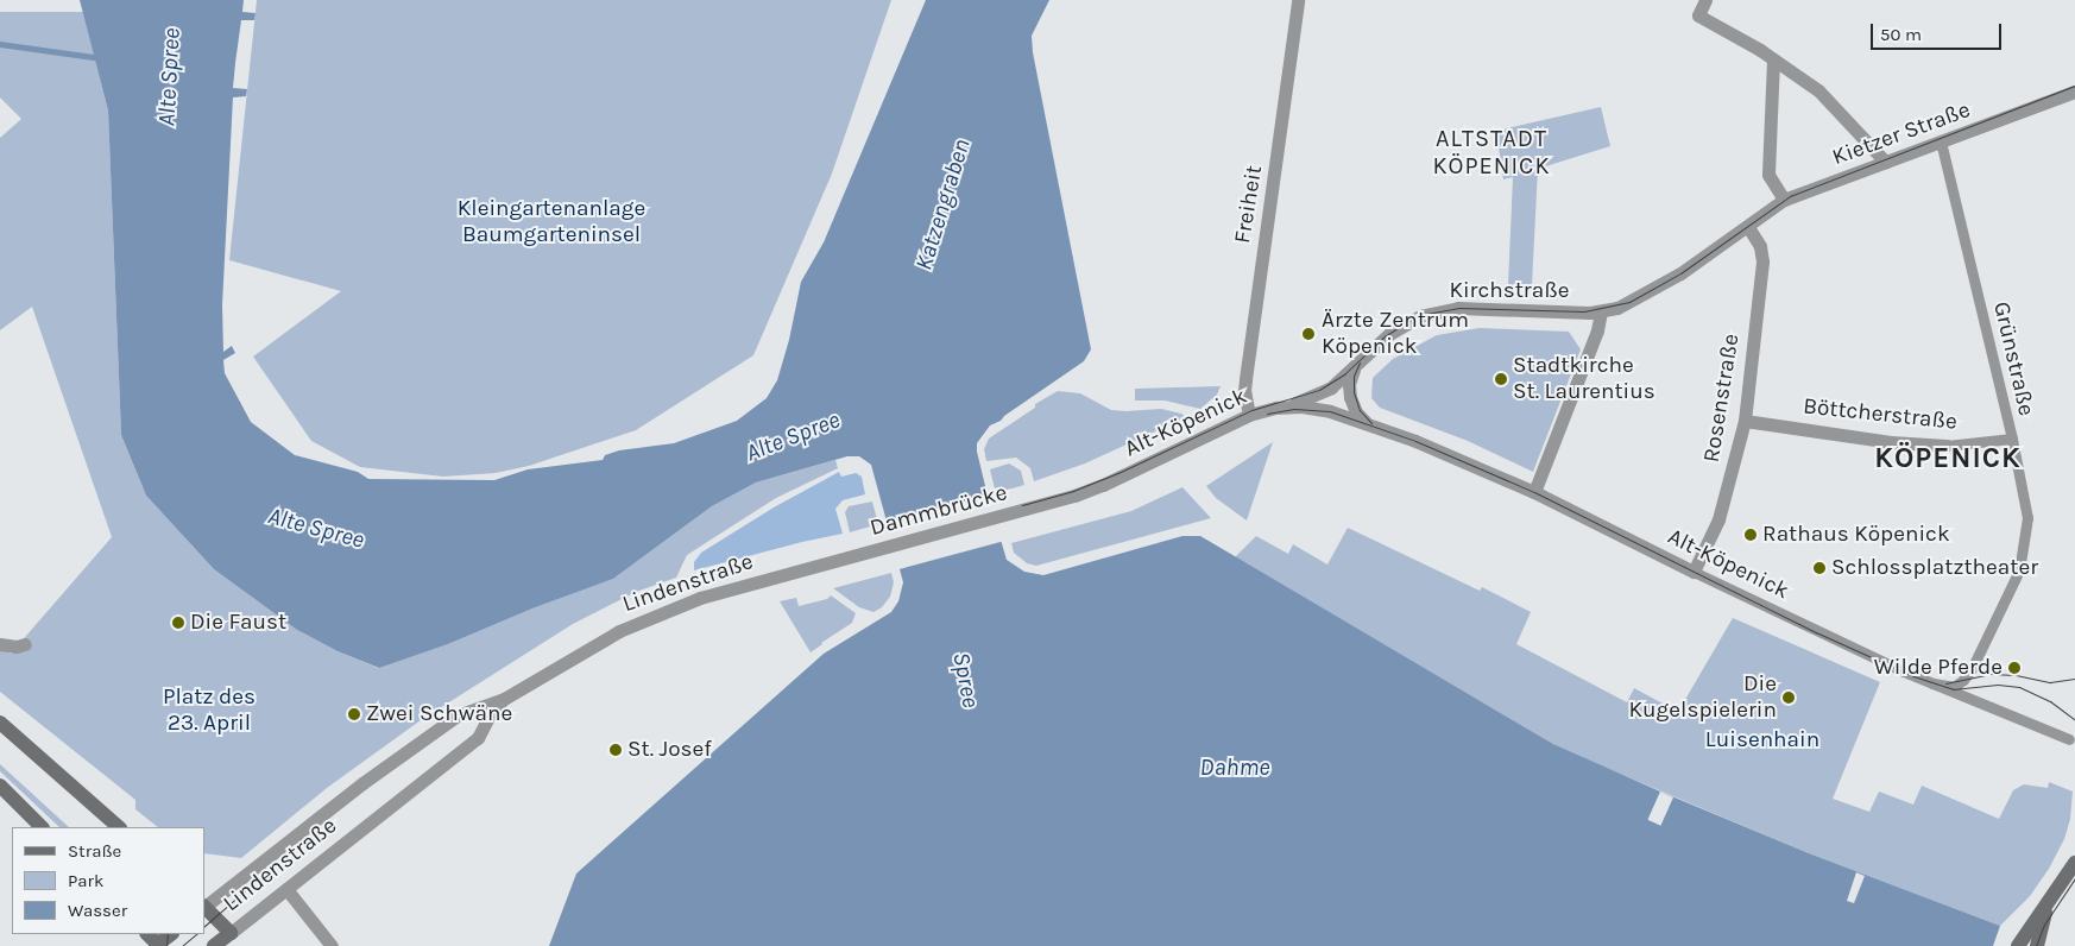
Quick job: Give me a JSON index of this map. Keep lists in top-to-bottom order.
{
  "streets": {
    "main road": ["Lindenstraße"],
    "street": [
      "Kietzer Straße",
      "Freiheit",
      "Kirchstraße",
      "Grünstraße",
      "Rosenstraße",
      "Böttcherstraße",
      "Alt-Köpenick",
      "Dammbrücke"
    ]
  },
  "crossings": [
    ["Kietzer Straße", "Kirchstraße"],
    ["Kietzer Straße", "Grünstraße"],
    ["Kietzer Straße", "Rosenstraße"],
    ["Freiheit", "Alt-Köpenick"],
    ["Kirchstraße", "Rosenstraße"],
    ["Kirchstraße", "Alt-Köpenick"],
    ["Grünstraße", "Böttcherstraße"],
    ["Grünstraße", "Alt-Köpenick"],
    ["Rosenstraße", "Böttcherstraße"],
    ["Rosenstraße", "Alt-Köpenick"],
    ["Alt-Köpenick", "Dammbrücke"],
    ["Dammbrücke", "Lindenstraße"]
  ],
  "districts": ["ALTSTADT KÖPENICK", "KÖPENICK"],
  "water": [
    "Alte Spree",
    "Katzengraben",
    "Spree",
    "Dahme"
  ],
  "parks": ["Kleingartenanlage Baumgarteninsel", "Platz des 23. April", "Luisenhain"],
  "places": [
    "Ärzte Zentrum Köpenick",
    "Stadtkirche St. Laurentius",
    "Rathaus Köpenick",
    "Schlossplatztheater",
    "Die Faust",
    "Wilde Pferde",
    "Die Kugelspielerin",
    "Zwei Schwäne",
    "St. Josef"
  ],
  "legend": ["Straße", "Park", "Wasser"],
  "scale_bar": "50 m"
}
